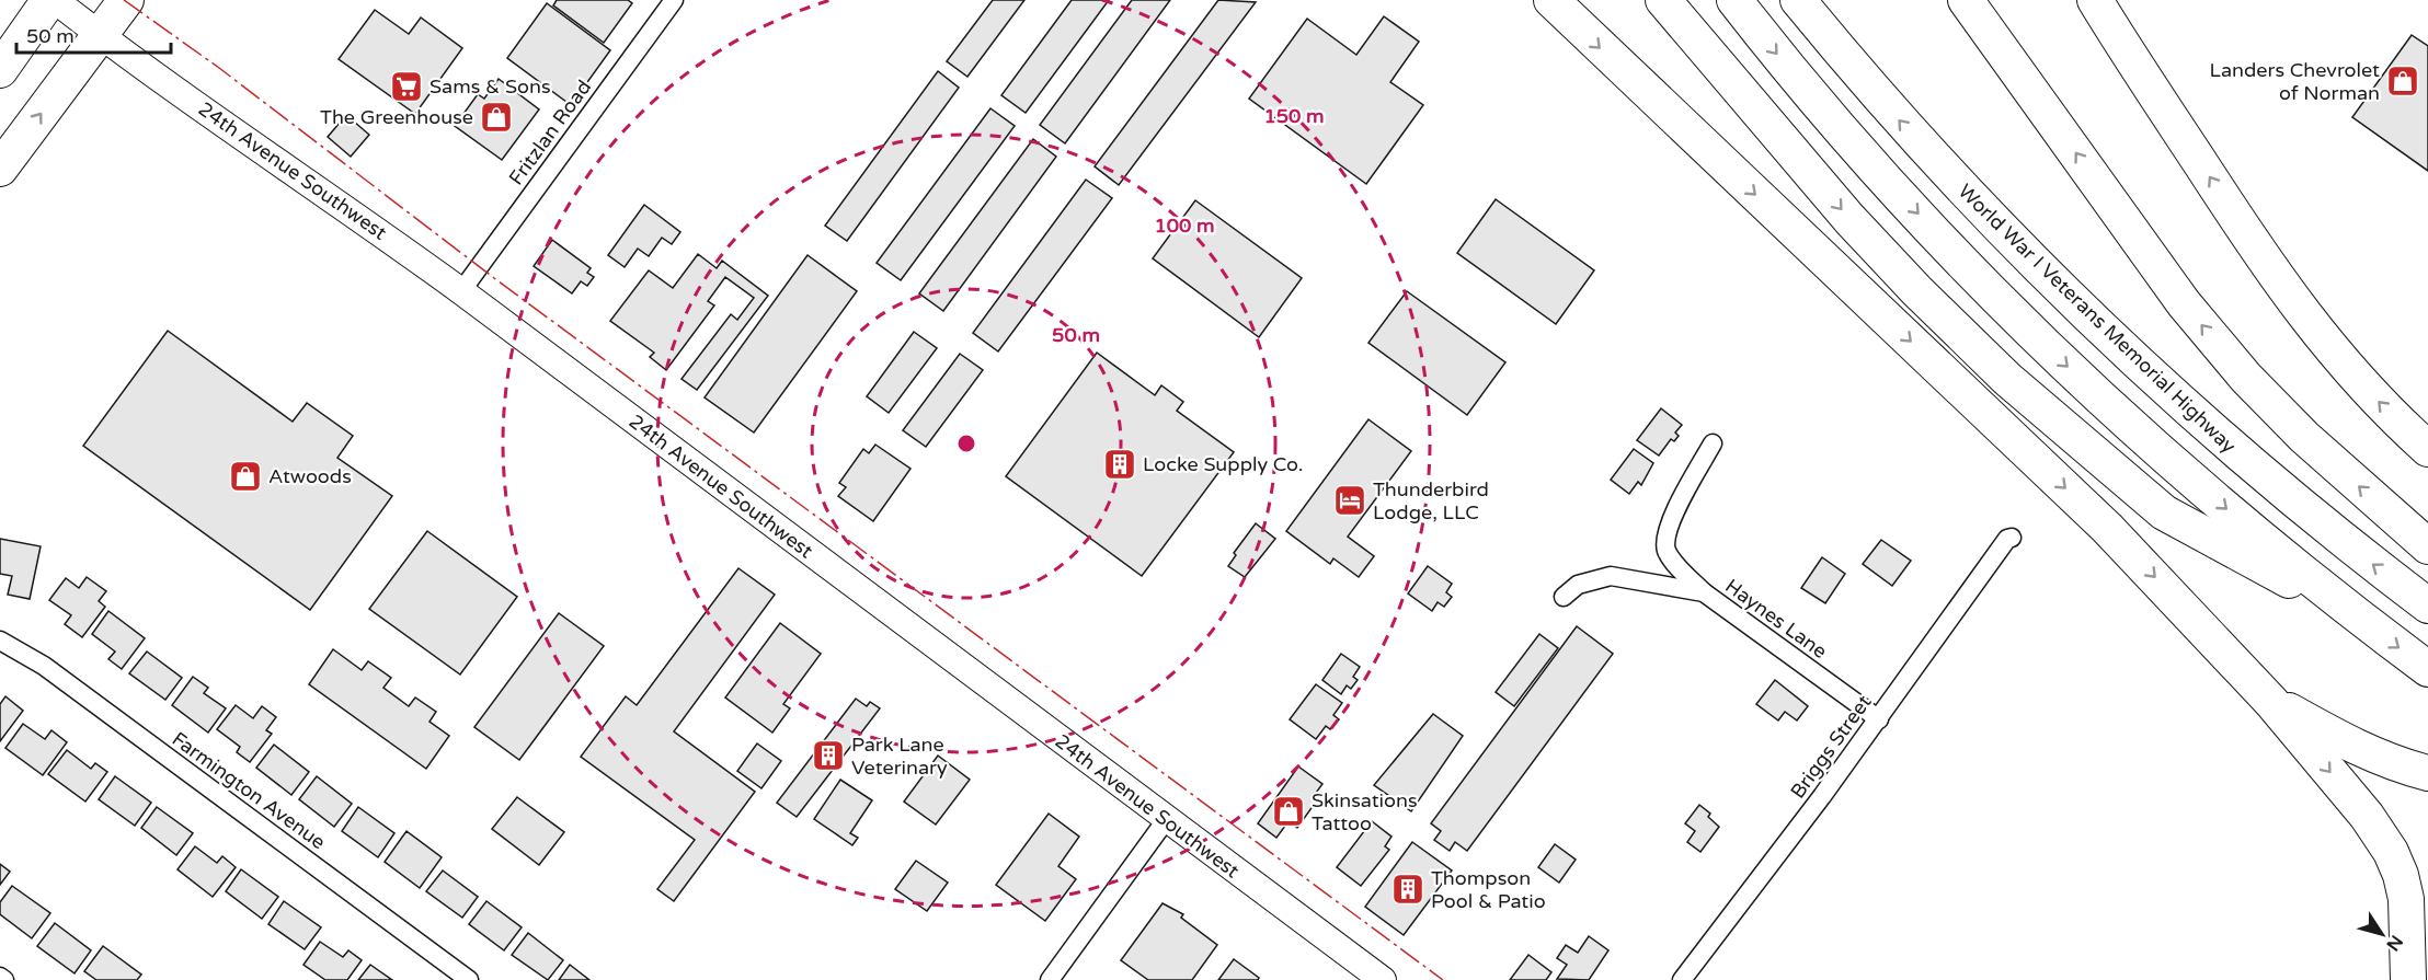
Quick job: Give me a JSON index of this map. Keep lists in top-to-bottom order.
{
  "streets": {
    "highway": ["World War I Veterans Memorial Highway"],
    "main road": ["24th Avenue Southwest"],
    "street": [
      "Fritzlan Road",
      "Haynes Lane",
      "Briggs Street",
      "Farmington Avenue"
    ]
  },
  "crossings": [
    ["Fritzlan Road", "24th Avenue Southwest"],
    ["Haynes Lane", "Briggs Street"]
  ],
  "places": {
    "shop": [
      "Landers Chevrolet of Norman",
      "The Greenhouse",
      "Atwoods",
      "Skinsations Tattoo"
    ],
    "supermarket": ["Sams & Sons"],
    "building": ["Locke Supply Co.", "Park Lane Veterinary", "Thompson Pool & Patio"],
    "hotel": ["Thunderbird Lodge, LLC"]
  },
  "scale_bar": "50 m",
  "north": "bottom right",
  "rings": ["150 m", "100 m", "50 m"]
}
